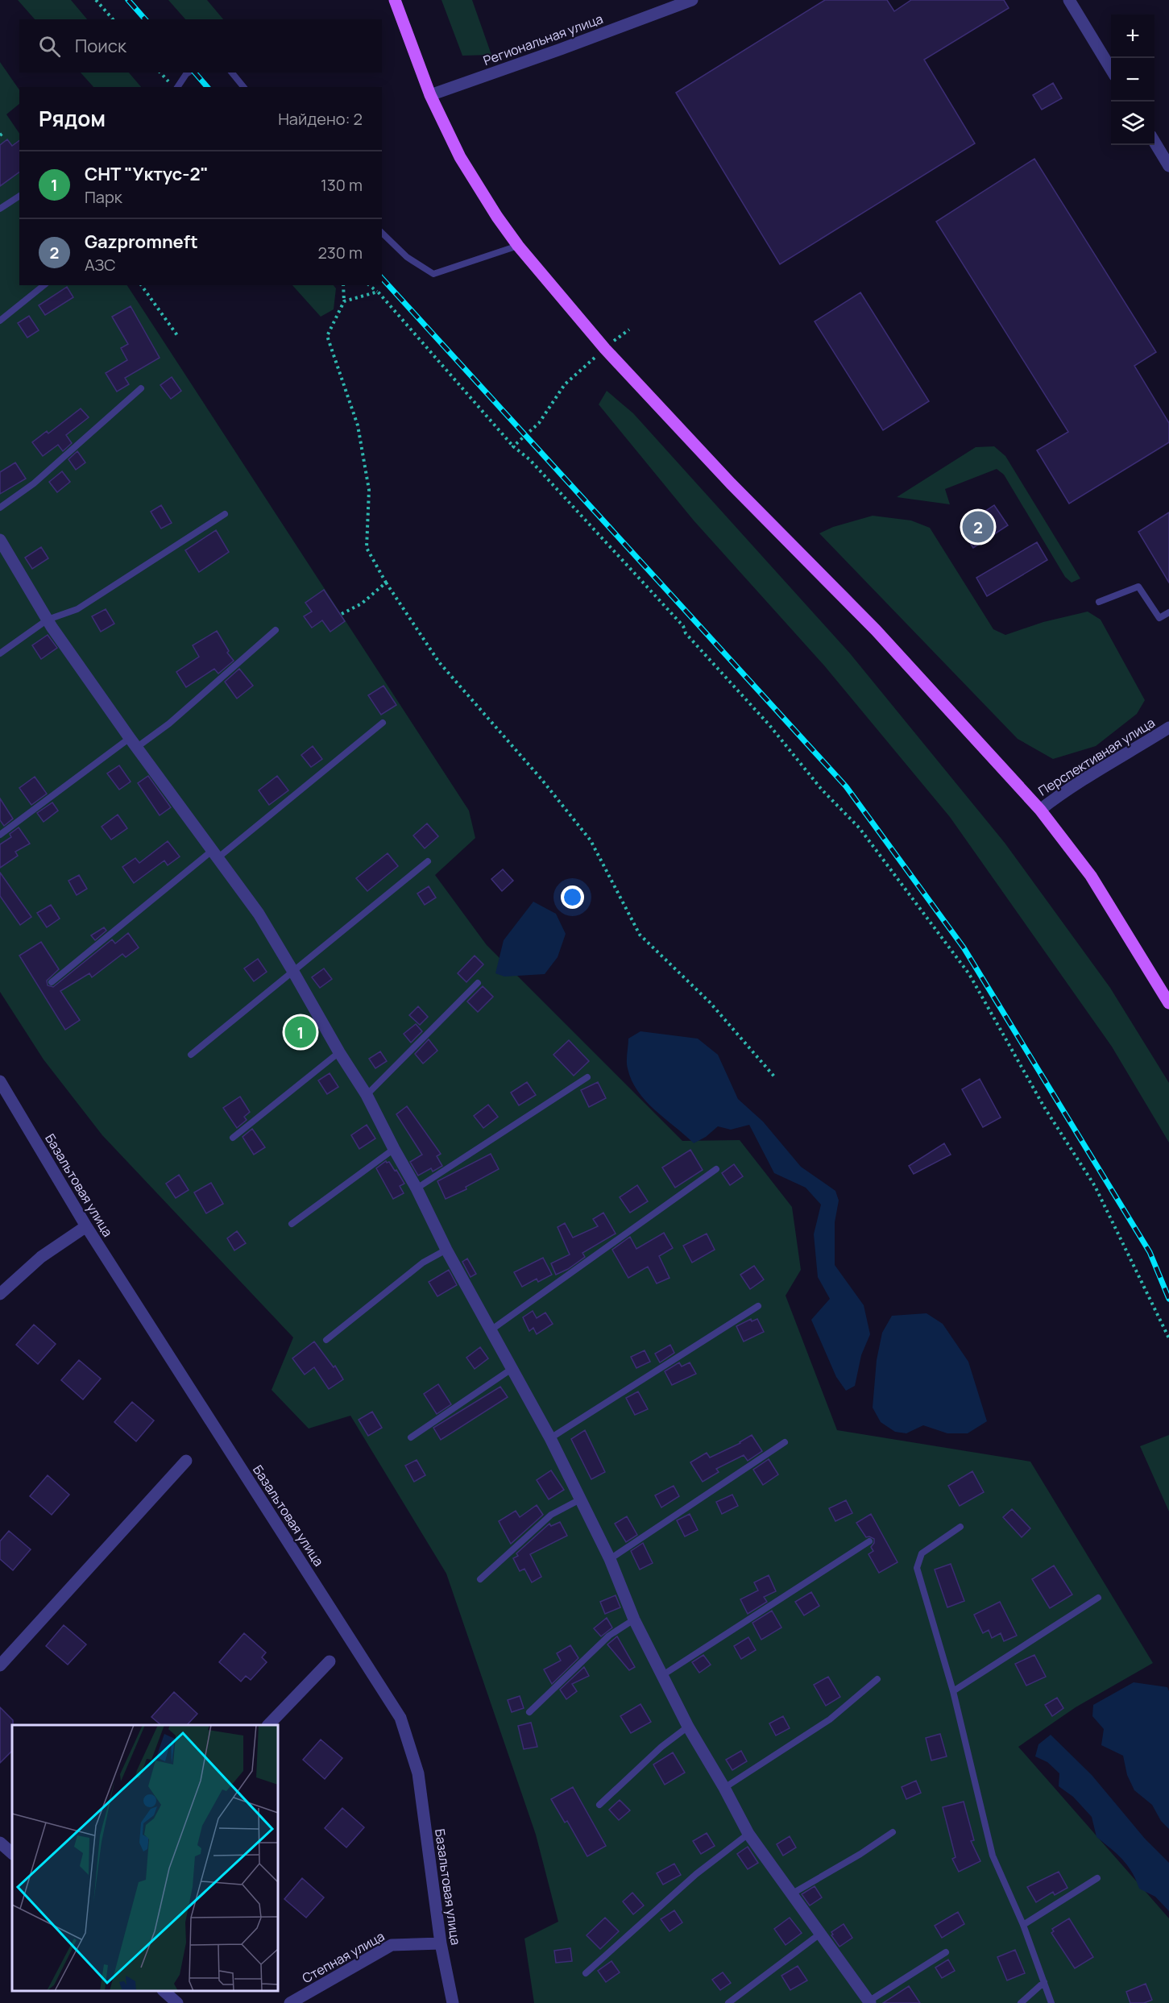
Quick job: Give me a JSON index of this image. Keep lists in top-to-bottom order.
{
  "streets": {
    "street": [
      "Региональная улица",
      "Перспективная улица",
      "Базальтовая улица",
      "Степная улица"
    ]
  },
  "crossings": [
    ["Базальтовая улица", "Степная улица"]
  ],
  "page": {
    "map_buttons": ["+", "−"],
    "search": "Поиск",
    "heading": ["Рядом", "Найдено: 2"],
    "list": [
      {
        "mark": "1",
        "name": "СНТ \"Уктус-2\"",
        "note": "Парк",
        "value": "130 m"
      },
      {
        "mark": "2",
        "name": "Gazpromneft",
        "note": "АЗС",
        "value": "230 m"
      }
    ],
    "pins": ["2", "1"]
  }
}
